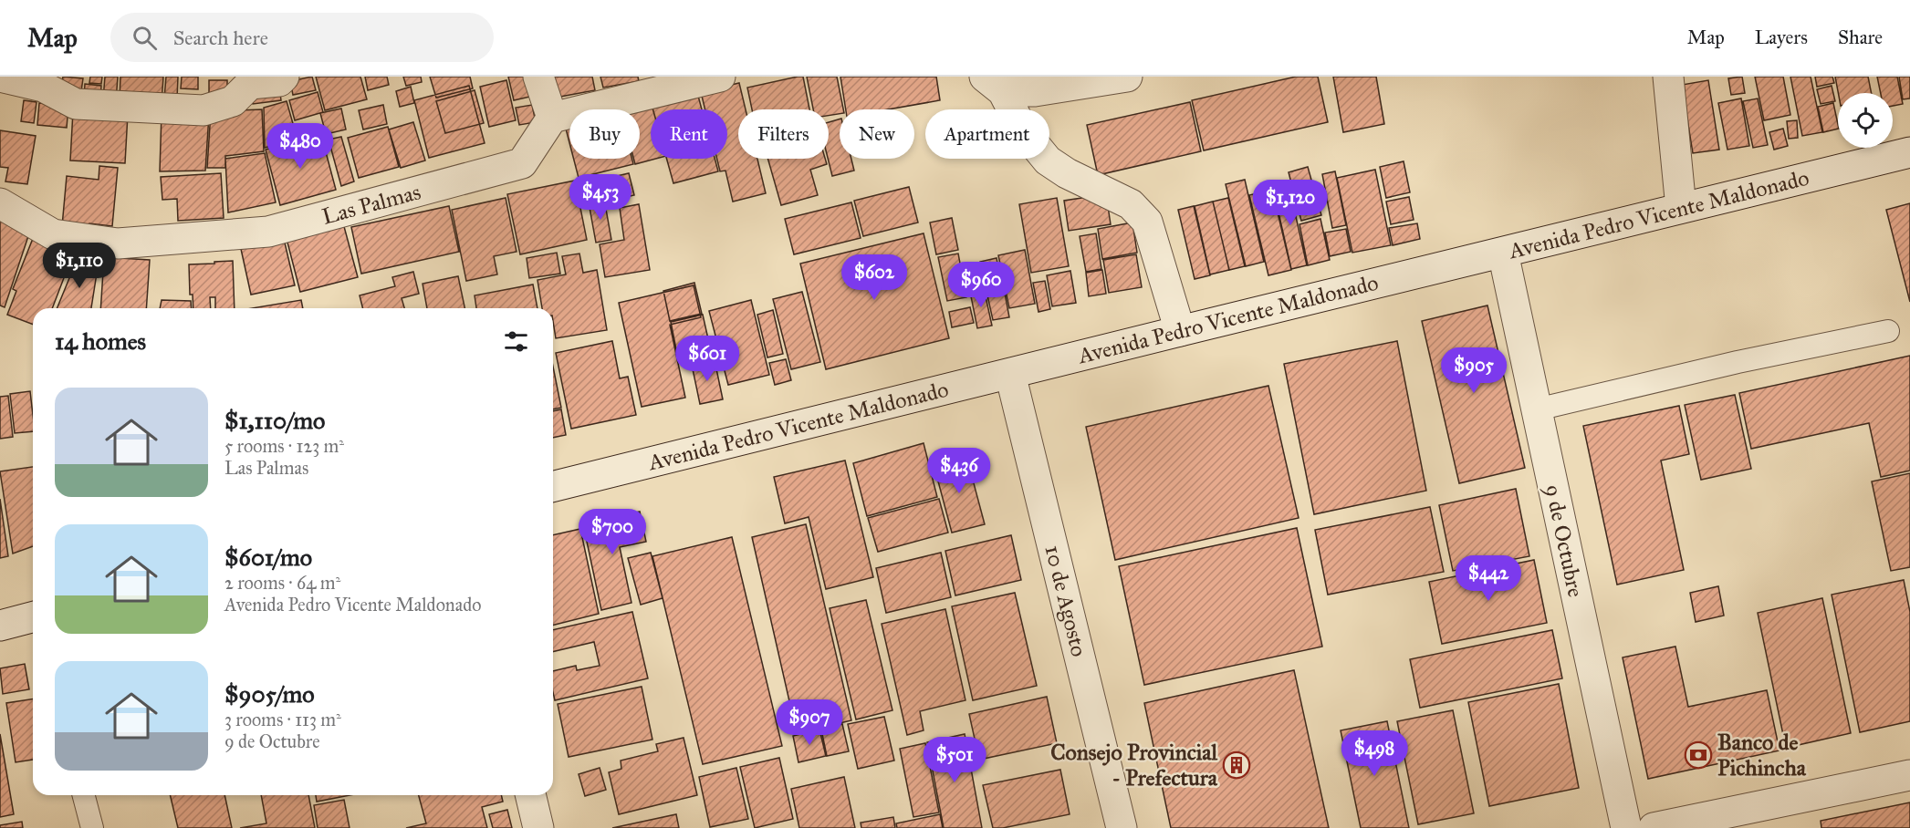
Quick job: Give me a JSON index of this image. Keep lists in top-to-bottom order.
{
  "streets": {
    "street": [
      "Las Palmas",
      "Avenida Pedro Vicente Maldonado",
      "9 de Octubre",
      "10 de Agosto"
    ]
  },
  "crossings": [
    ["Avenida Pedro Vicente Maldonado", "9 de Octubre"],
    ["Avenida Pedro Vicente Maldonado", "10 de Agosto"]
  ],
  "places": {
    "bank": ["Banco de Pichincha"],
    "building": ["Consejo Provincial - Prefectura"]
  },
  "page": {
    "header": "Map",
    "search": "Search here",
    "nav": ["Map", "Layers", "Share"],
    "chip": [
      "Buy",
      "Rent",
      "Filters",
      "New",
      "Apartment"
    ],
    "price": [
      "$480",
      "$453",
      "$1,120",
      "$1,110",
      "$602",
      "$960",
      "$601",
      "$905",
      "$436",
      "$700",
      "$442",
      "$907",
      "$498",
      "$501"
    ],
    "heading": "14 homes",
    "list": [
      {
        "name": "$1,110/mo",
        "note": "5 rooms · 123 m² · Las Palmas"
      },
      {
        "name": "$601/mo",
        "note": "2 rooms · 64 m² · Avenida Pedro Vicente Maldonado"
      },
      {
        "name": "$905/mo",
        "note": "3 rooms · 113 m² · 9 de Octubre"
      }
    ]
  }
}
